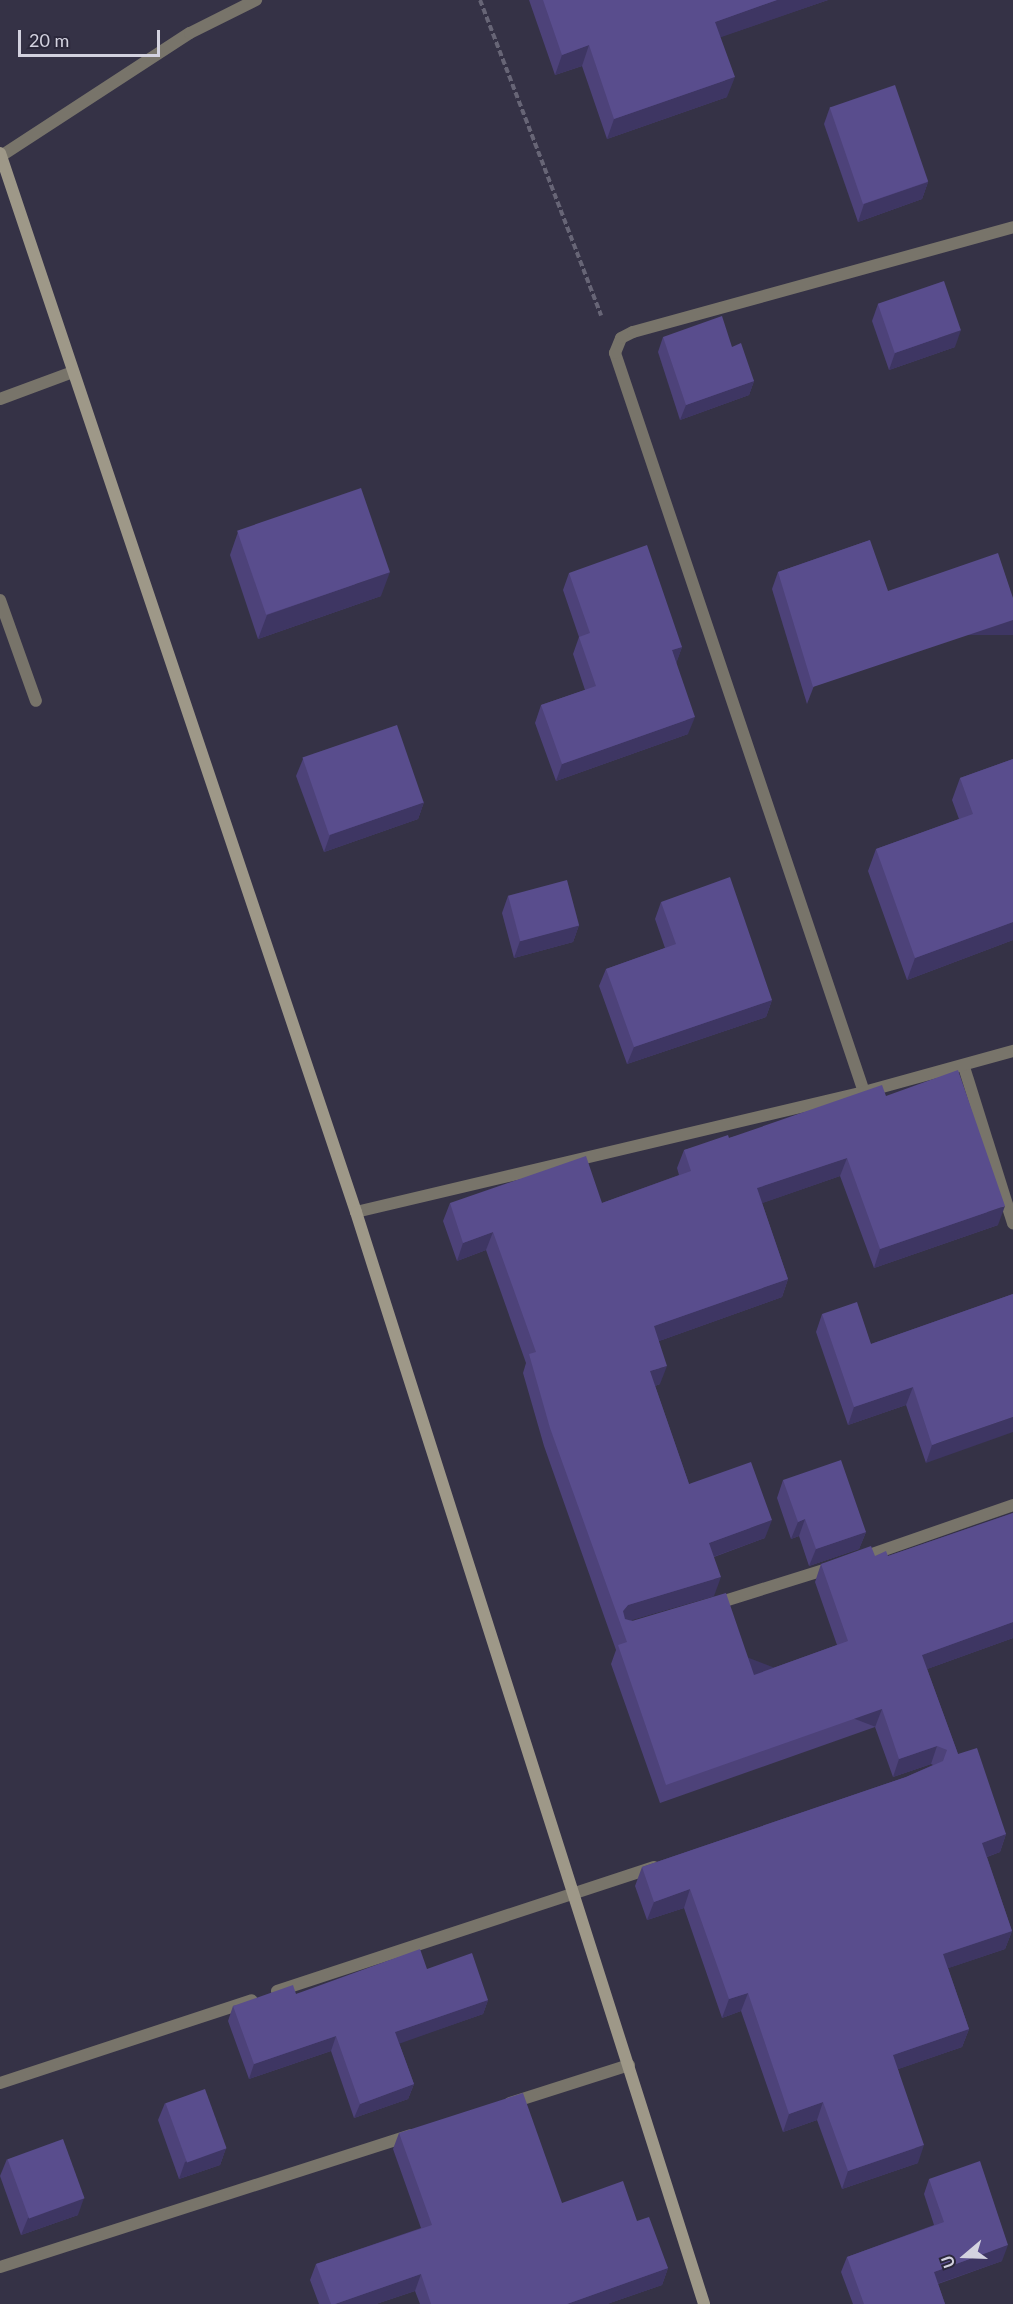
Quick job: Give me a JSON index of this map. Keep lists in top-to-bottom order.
{
  "scale_bar": "20 m",
  "north": "left"
}
